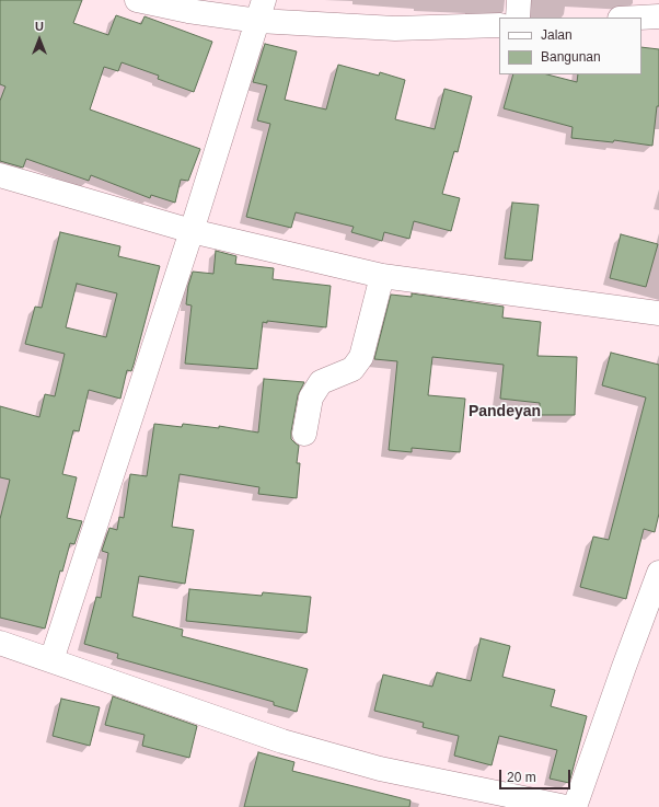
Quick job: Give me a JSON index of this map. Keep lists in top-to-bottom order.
{
  "districts": ["Pandeyan"],
  "legend": ["Jalan", "Bangunan"],
  "scale_bar": "20 m",
  "north": "top"
}
